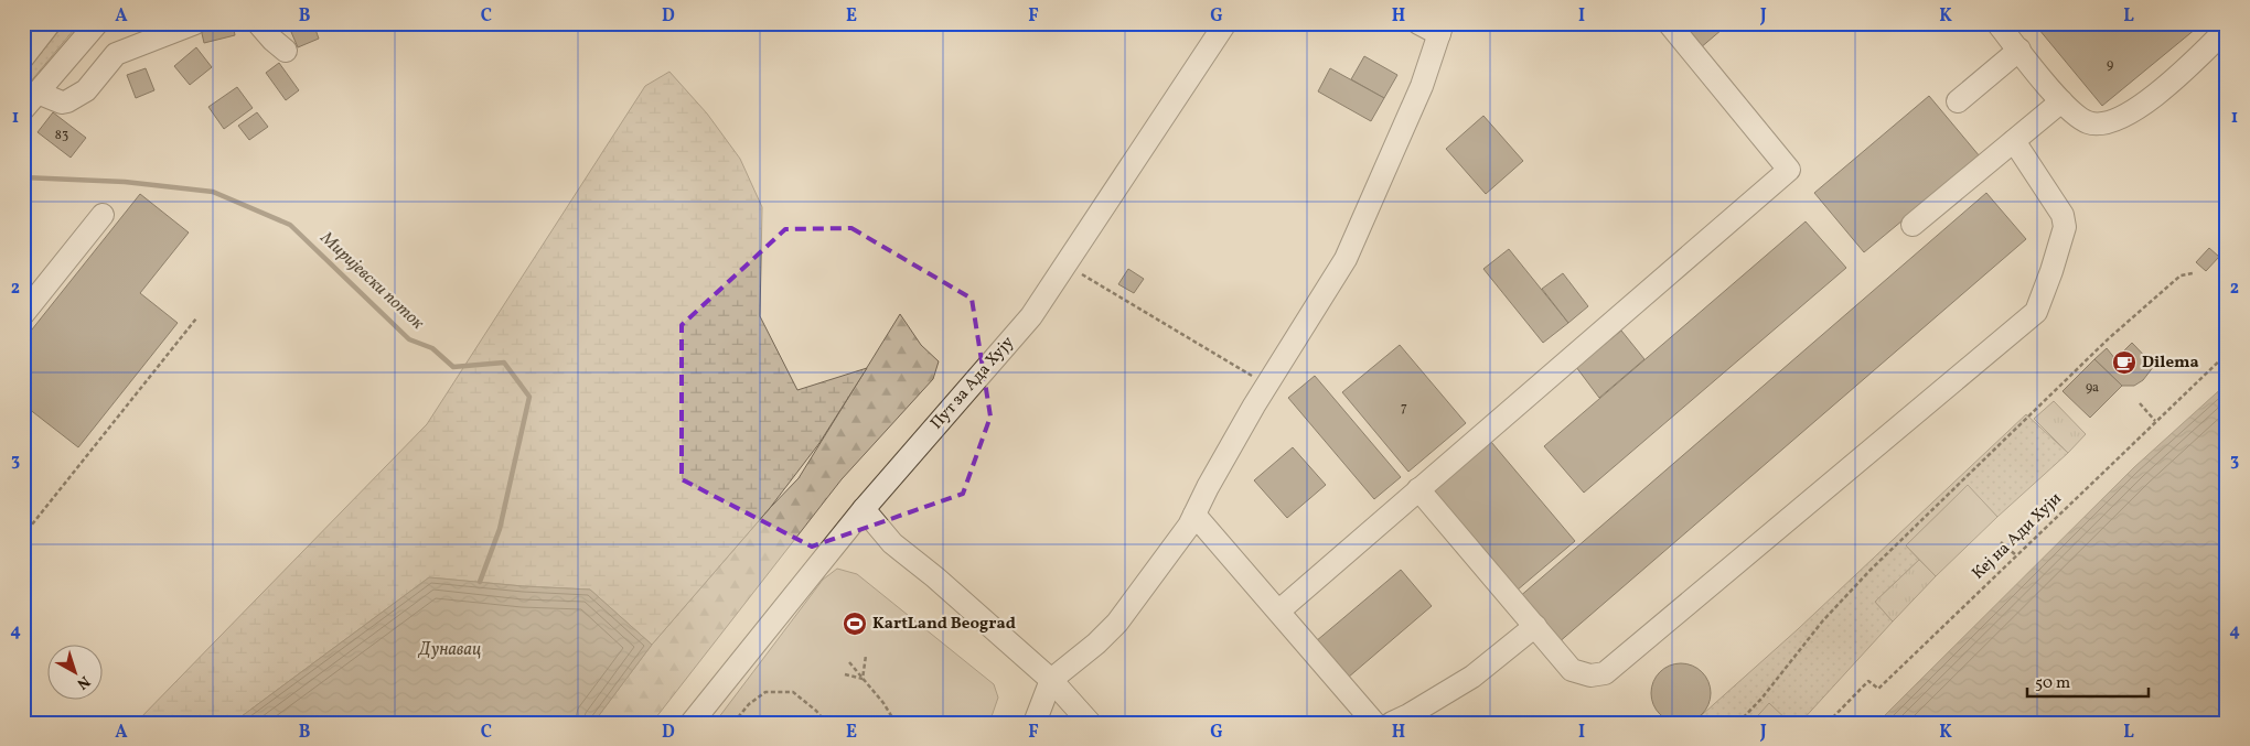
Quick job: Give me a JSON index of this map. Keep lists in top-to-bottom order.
{
  "streets": {
    "street": ["Пут за Ада Хују"],
    "path": ["Кеј на Ади Хуји"]
  },
  "water": ["Миријевски поток", "Дунавац"],
  "places": {
    "cafe": ["Dilema"],
    "sports": ["KartLand Beograd"]
  },
  "house_numbers": [
    "9",
    "83",
    "9a",
    "7"
  ],
  "scale_bar": "50 m",
  "north": "bottom right",
  "grid": {
    "columns": [
      "A",
      "B",
      "C",
      "D",
      "E",
      "F",
      "G",
      "H",
      "I",
      "J",
      "K",
      "L"
    ],
    "rows": [
      "1",
      "2",
      "3",
      "4"
    ]
  }
}
